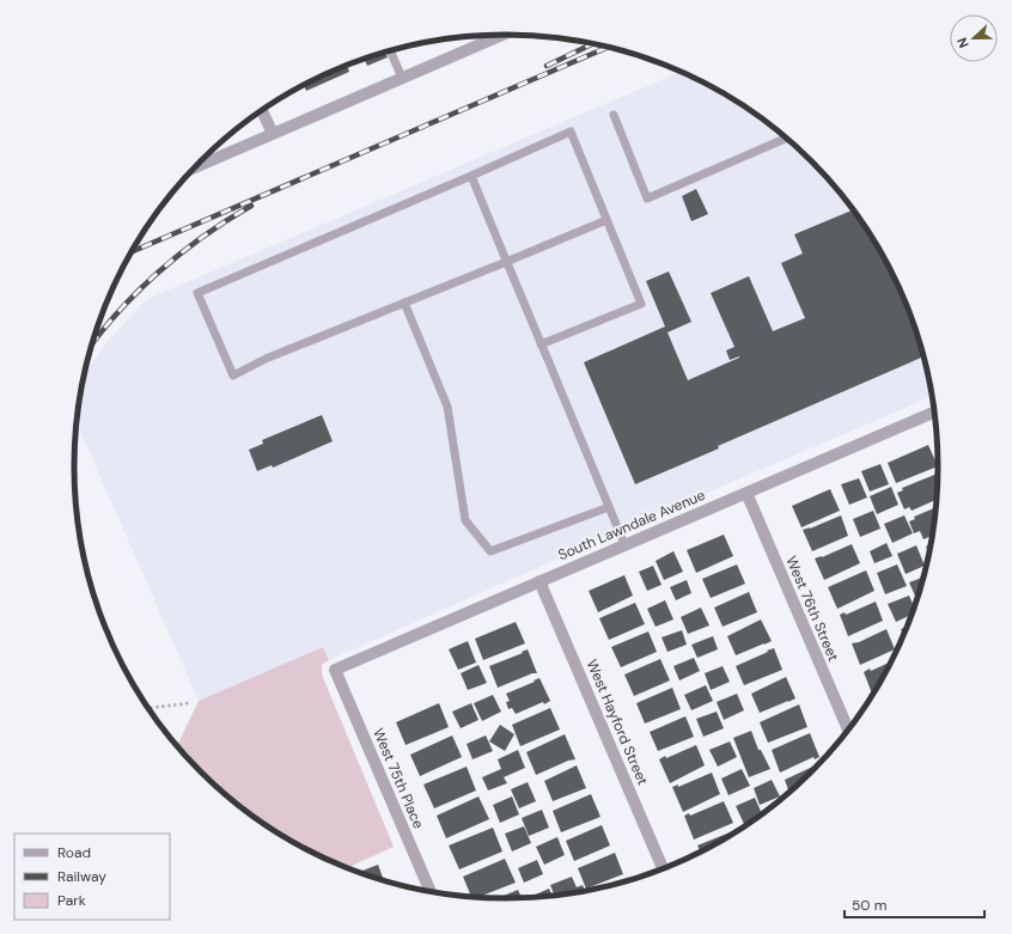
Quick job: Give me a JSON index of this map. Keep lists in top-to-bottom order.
{
  "streets": {
    "street": [
      "South Lawndale Avenue",
      "West 76th Street",
      "West Hayford Street",
      "West 75th Place"
    ]
  },
  "crossings": [
    ["South Lawndale Avenue", "West 76th Street"],
    ["South Lawndale Avenue", "West Hayford Street"],
    ["South Lawndale Avenue", "West 75th Place"]
  ],
  "legend": ["Road", "Railway", "Park"],
  "scale_bar": "50 m",
  "north": "left"
}
